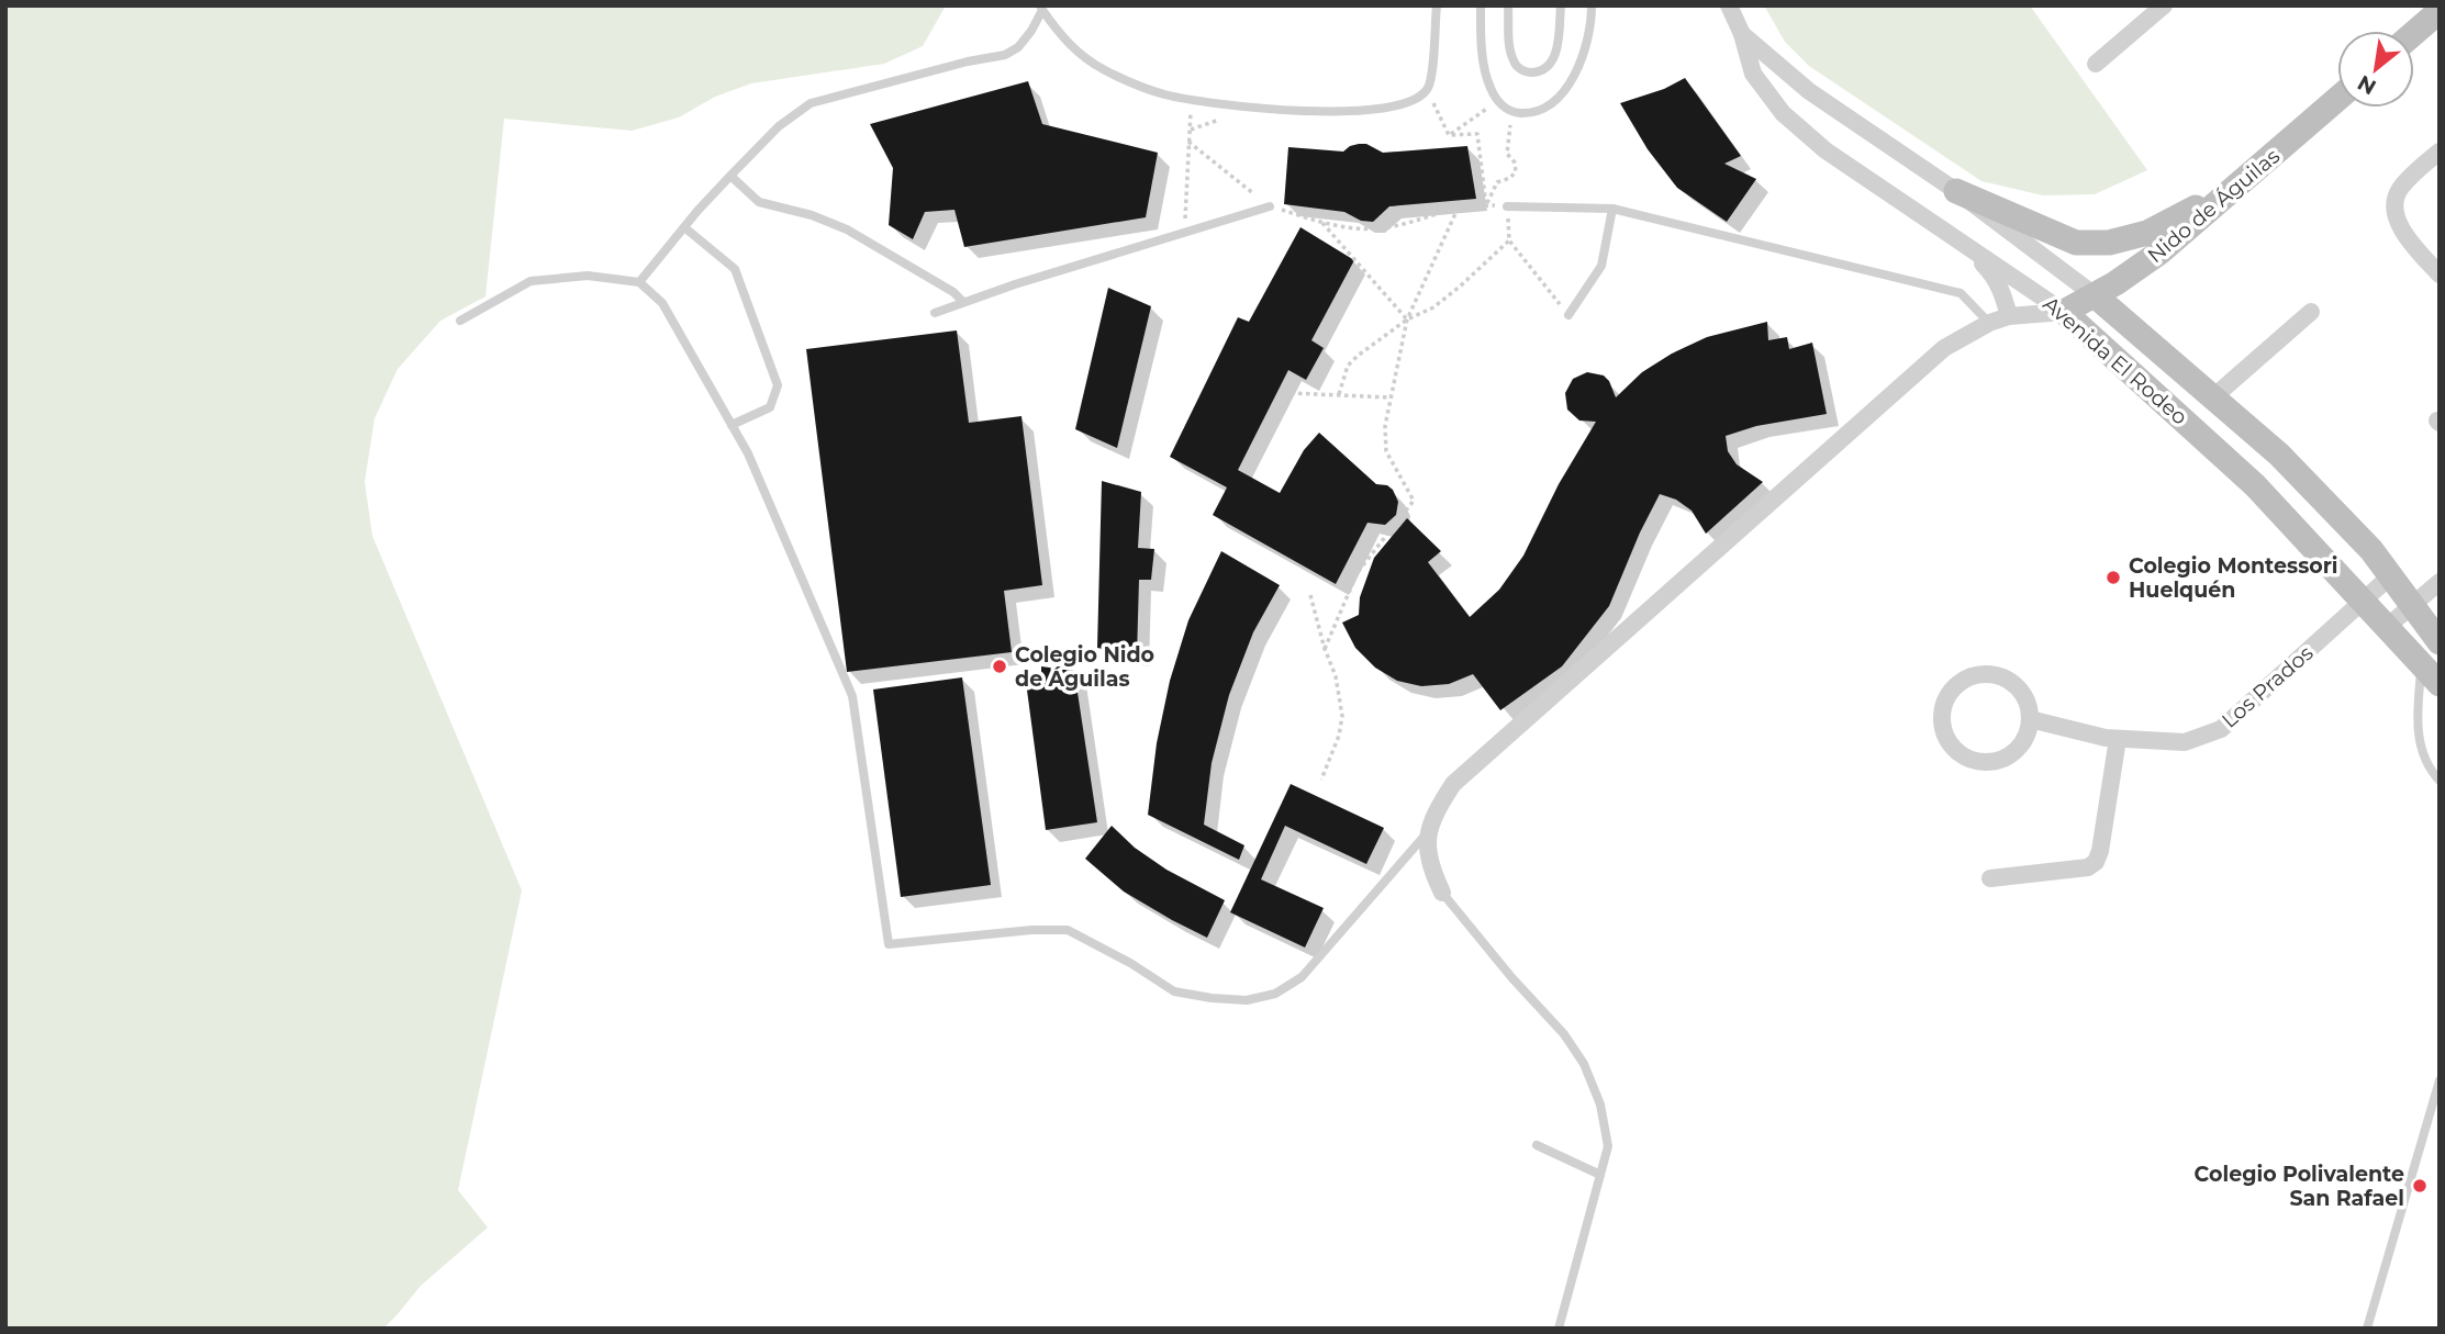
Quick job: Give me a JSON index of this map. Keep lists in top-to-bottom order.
{
  "streets": {
    "street": ["Nido de Águilas", "Avenida El Rodeo", "Los Prados"]
  },
  "crossings": [
    ["Nido de Águilas", "Avenida El Rodeo"],
    ["Avenida El Rodeo", "Los Prados"]
  ],
  "places": ["Colegio Montessori Huelquén", "Colegio Nido de Águilas", "Colegio Polivalente San Rafael"],
  "north": "bottom left"
}
